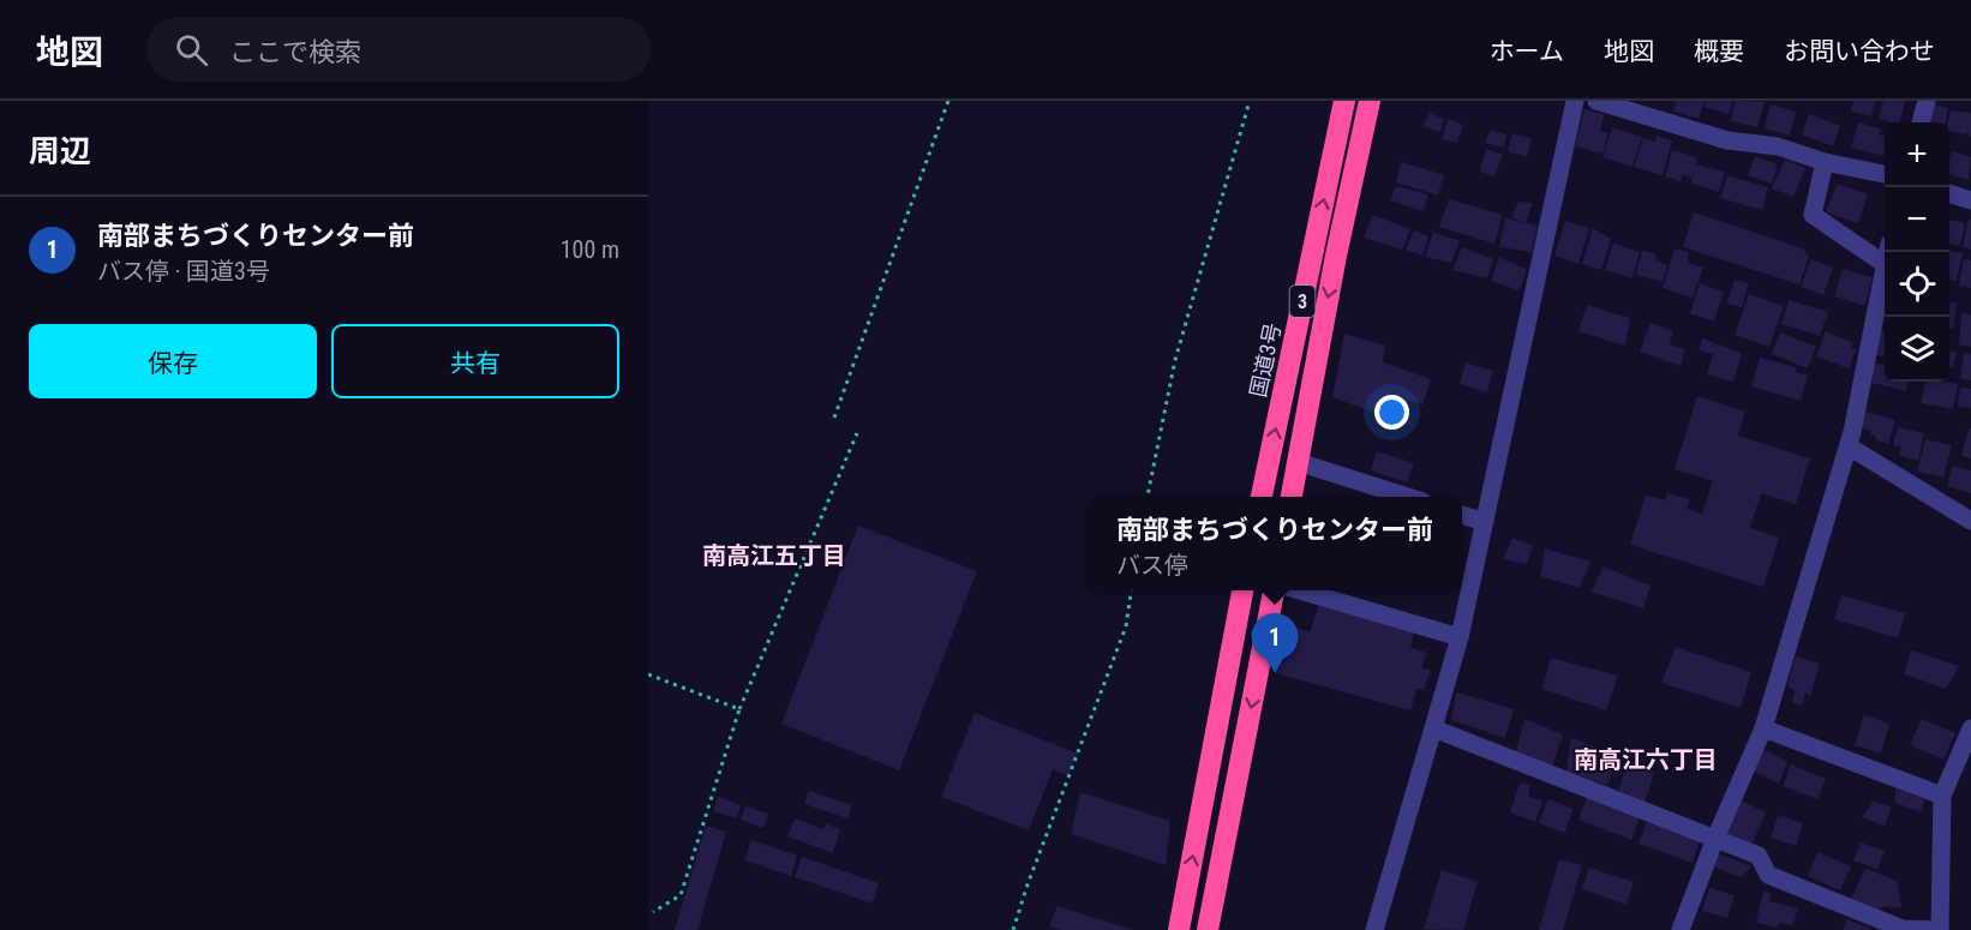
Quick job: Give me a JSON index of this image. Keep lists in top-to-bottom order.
{
  "streets": {
    "highway": ["3", "国道3号"]
  },
  "districts": ["南高江五丁目", "南高江六丁目"],
  "page": {
    "header": "地図",
    "search": "ここで検索",
    "nav": [
      "ホーム",
      "地図",
      "概要",
      "お問い合わせ"
    ],
    "heading": "周辺",
    "map_buttons": ["+", "−"],
    "list": [
      {
        "mark": "1",
        "name": "南部まちづくりセンター前",
        "note": "バス停 · 国道3号",
        "value": "100 m"
      }
    ],
    "buttons": ["保存", "共有"],
    "popup": ["南部まちづくりセンター前", "バス停"],
    "pins": "1"
  }
}
